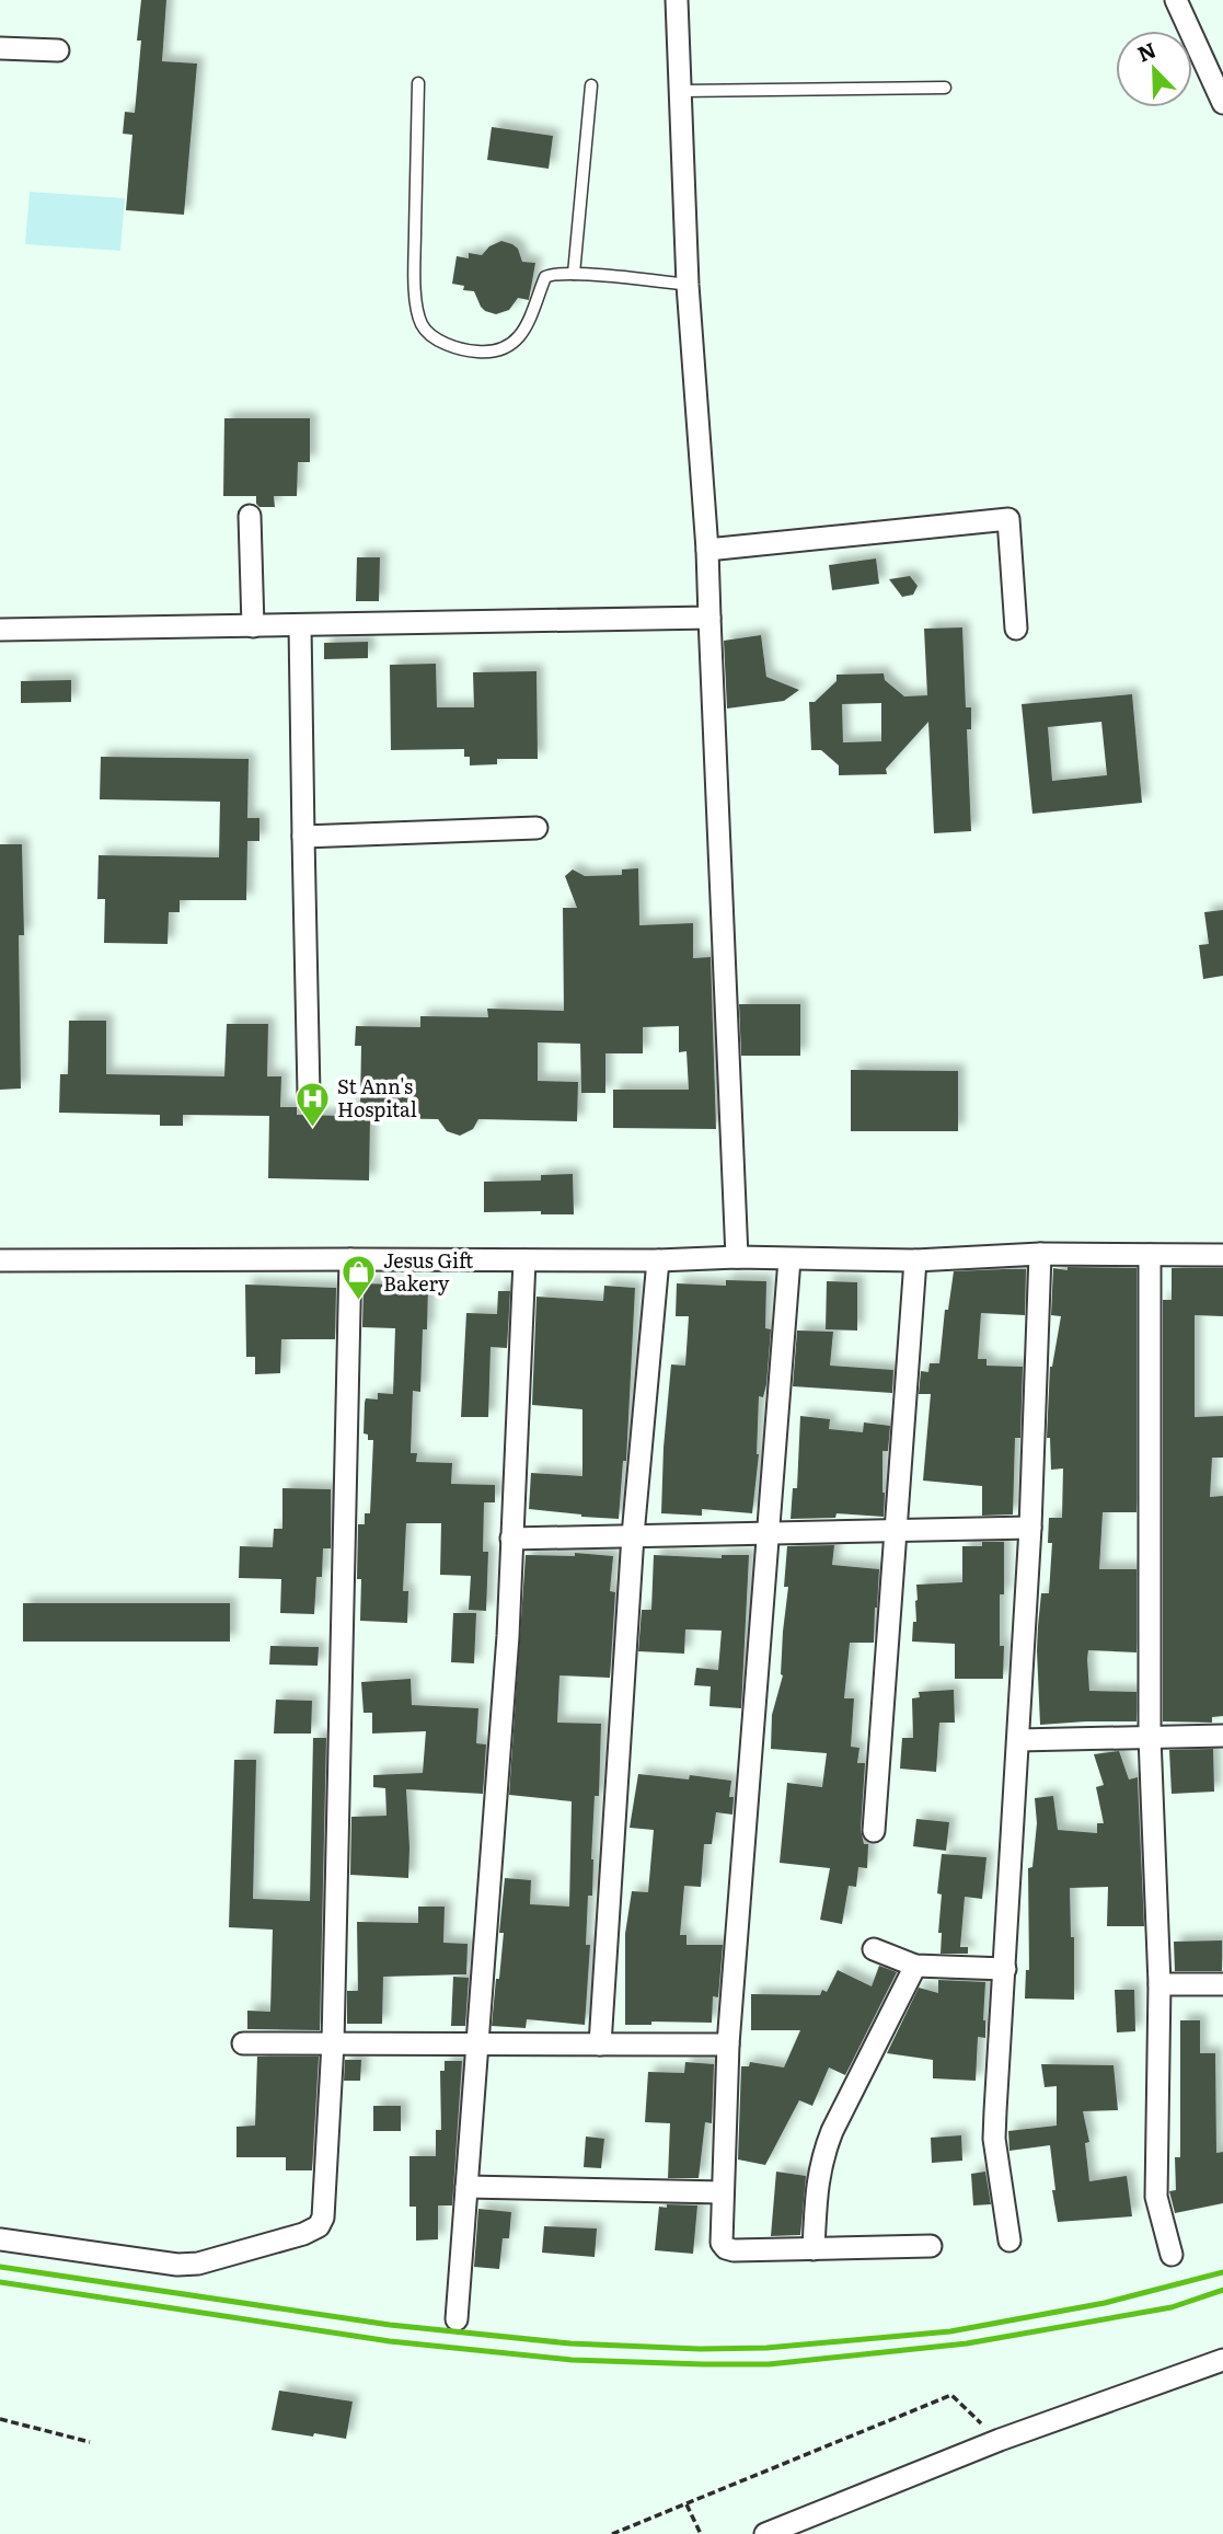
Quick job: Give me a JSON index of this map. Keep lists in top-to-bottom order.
{
  "places": {
    "hospital": ["St Ann's Hospital"],
    "shop": ["Jesus Gift Bakery"]
  },
  "north": "top left"
}
